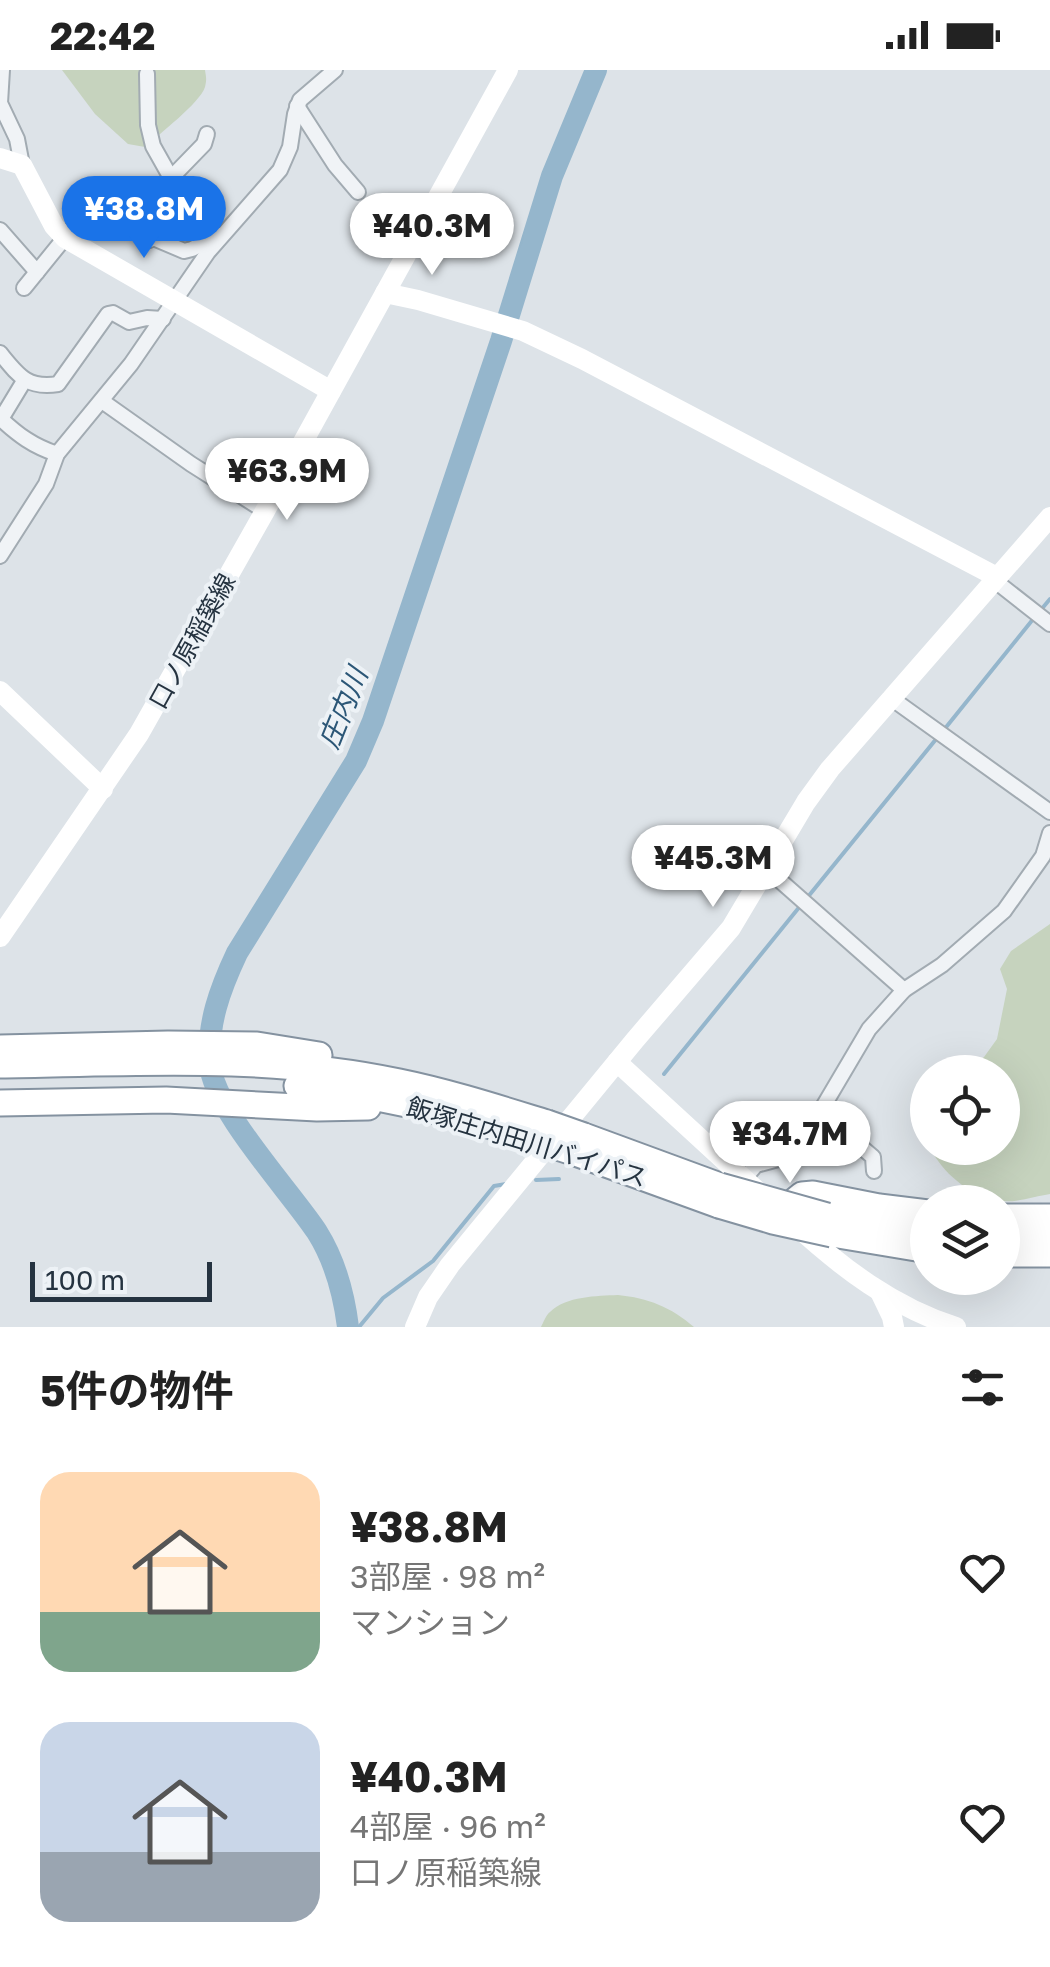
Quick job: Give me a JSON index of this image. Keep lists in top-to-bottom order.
{
  "streets": {
    "highway": ["飯塚庄内田川バイパス"],
    "street": ["口ノ原稲築線"]
  },
  "water": ["庄内川"],
  "scale_bar": "100 m",
  "page": {
    "status": "22:42",
    "price": [
      "¥38.8M",
      "¥40.3M",
      "¥63.9M",
      "¥45.3M",
      "¥34.7M"
    ],
    "scale": "100 m",
    "heading": "5件の物件",
    "list": [
      {
        "name": "¥38.8M",
        "note": "3部屋 · 98 m² · マンション"
      },
      {
        "name": "¥40.3M",
        "note": "4部屋 · 96 m² · 口ノ原稲築線"
      }
    ]
  }
}
